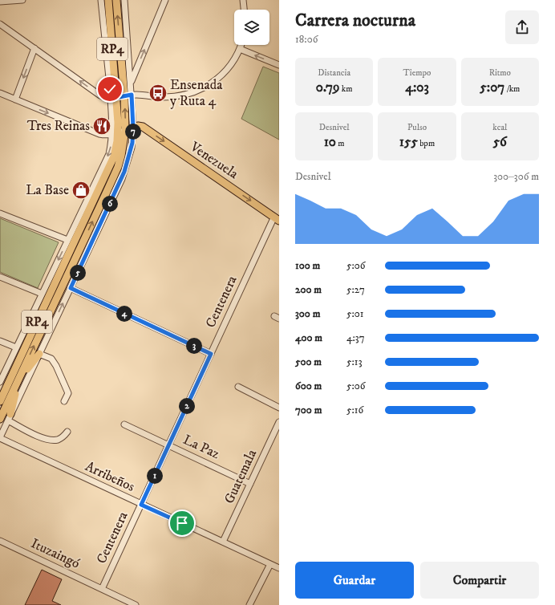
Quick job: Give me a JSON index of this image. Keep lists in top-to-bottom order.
{
  "streets": {
    "main road": ["RP4", "Venezuela"],
    "street": [
      "Centenera",
      "La Paz",
      "Arribeños",
      "Guatemala",
      "Ituzaingó"
    ]
  },
  "crossings": [
    ["Venezuela", "Centenera"],
    ["Centenera", "La Paz"],
    ["Centenera", "Arribeños"],
    ["Centenera", "Ituzaingó"],
    ["La Paz", "Guatemala"],
    ["Arribeños", "Guatemala"]
  ],
  "one_way": ["Venezuela"],
  "places": {
    "bus stop": ["Ensenada y Ruta 4"],
    "restaurant": ["Tres Reinas"],
    "shop": ["La Base"]
  },
  "page": {
    "heading": ["Carrera nocturna", "18:06"],
    "stats": [
      ["Distancia", "0.79 km"],
      ["Tiempo", "4:03"],
      ["Ritmo", "5:07 /km"],
      ["Desnivel", "10 m"],
      ["Pulso", "155 bpm"],
      ["kcal", "56"]
    ],
    "pins": [
      "7",
      "6",
      "5",
      "4",
      "3",
      "2",
      "1"
    ],
    "chart": ["Desnivel", "300–306 m"],
    "list": [
      {
        "name": "100 m",
        "note": "5:06"
      },
      {
        "name": "200 m",
        "note": "5:27"
      },
      {
        "name": "300 m",
        "note": "5:01"
      },
      {
        "name": "400 m",
        "note": "4:37"
      },
      {
        "name": "500 m",
        "note": "5:13"
      },
      {
        "name": "600 m",
        "note": "5:06"
      },
      {
        "name": "700 m",
        "note": "5:16"
      }
    ],
    "buttons": ["Guardar", "Compartir"]
  }
}
